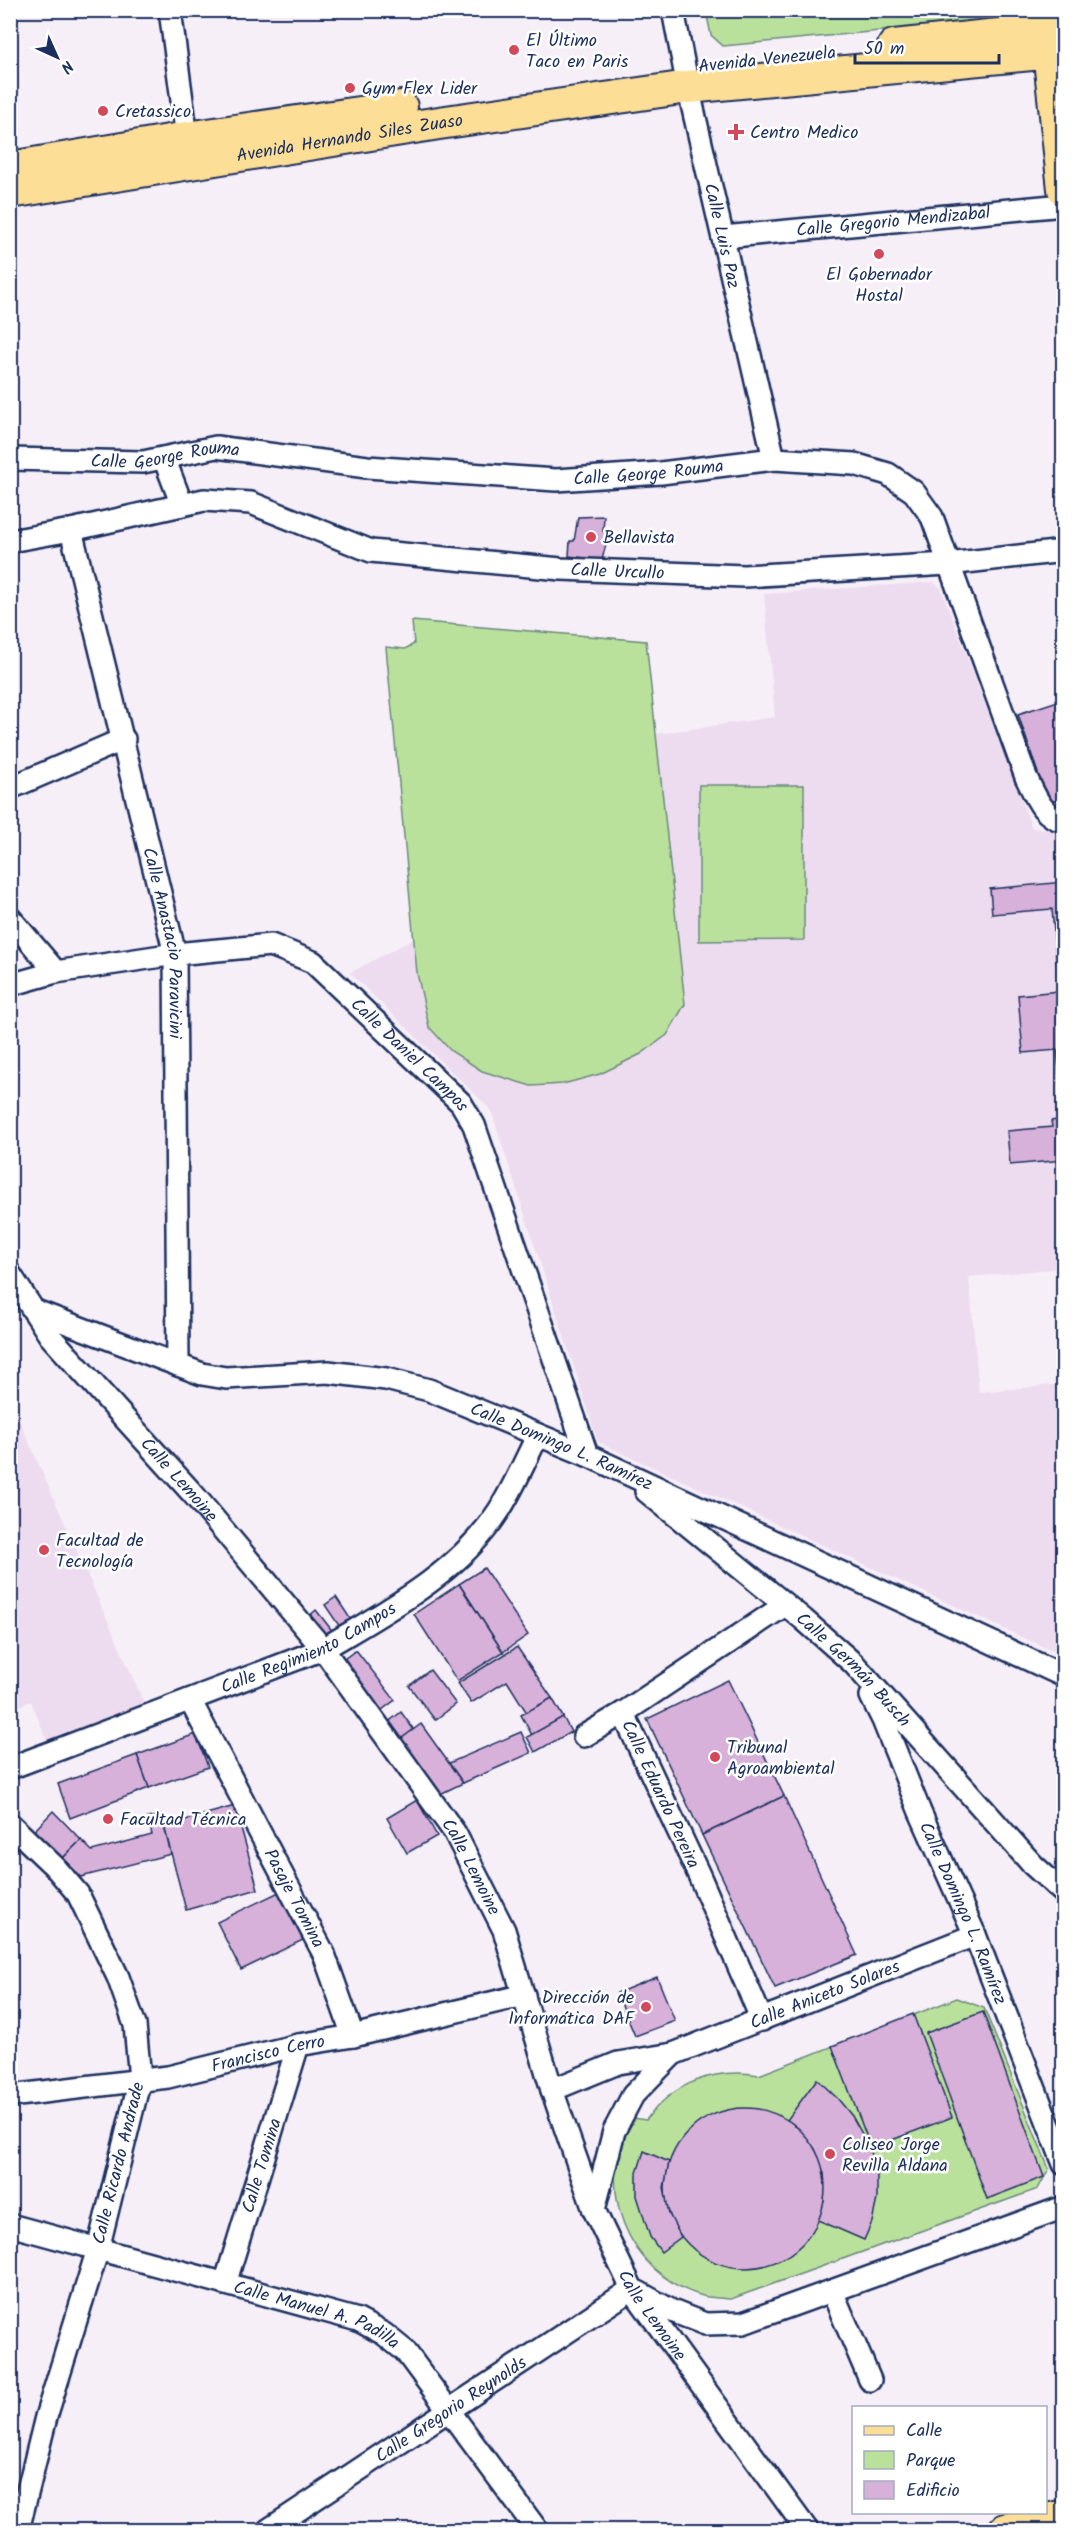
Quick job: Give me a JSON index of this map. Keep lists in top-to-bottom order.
{
  "streets": {
    "main road": ["Avenida Venezuela", "Avenida Hernando Siles Zuaso"],
    "street": [
      "Calle Gregorio Mendizabal",
      "Calle Luis Paz",
      "Calle George Rouma",
      "Calle Urcullo",
      "Calle Anastacio Paravicini",
      "Calle Daniel Campos",
      "Calle Domingo L. Ramírez",
      "Calle Lemoine",
      "Calle Regimiento Campos",
      "Calle Germán Busch",
      "Calle Eduardo Pereira",
      "Pasaje Tomina",
      "Calle Aniceto Solares",
      "Francisco Cerro",
      "Calle Ricardo Andrade",
      "Calle Tomina",
      "Calle Manuel A. Padilla",
      "Calle Gregorio Reynolds"
    ]
  },
  "crossings": [
    ["Avenida Venezuela", "Avenida Hernando Siles Zuaso"],
    ["Avenida Venezuela", "Calle Luis Paz"],
    ["Avenida Hernando Siles Zuaso", "Calle Luis Paz"],
    ["Calle Gregorio Mendizabal", "Calle Luis Paz"],
    ["Calle Luis Paz", "Calle George Rouma"],
    ["Calle George Rouma", "Calle Urcullo"],
    ["Calle Urcullo", "Calle Anastacio Paravicini"],
    ["Calle Anastacio Paravicini", "Calle Daniel Campos"],
    ["Calle Anastacio Paravicini", "Calle Domingo L. Ramírez"],
    ["Calle Daniel Campos", "Calle Domingo L. Ramírez"],
    ["Calle Domingo L. Ramírez", "Calle Lemoine"],
    ["Calle Domingo L. Ramírez", "Calle Regimiento Campos"],
    ["Calle Domingo L. Ramírez", "Calle Germán Busch"],
    ["Calle Domingo L. Ramírez", "Calle Aniceto Solares"],
    ["Calle Lemoine", "Calle Regimiento Campos"],
    ["Calle Lemoine", "Calle Aniceto Solares"],
    ["Calle Lemoine", "Francisco Cerro"],
    ["Calle Lemoine", "Calle Gregorio Reynolds"],
    ["Calle Regimiento Campos", "Pasaje Tomina"],
    ["Calle Germán Busch", "Calle Eduardo Pereira"],
    ["Calle Eduardo Pereira", "Calle Aniceto Solares"],
    ["Pasaje Tomina", "Francisco Cerro"],
    ["Francisco Cerro", "Calle Ricardo Andrade"],
    ["Francisco Cerro", "Calle Tomina"],
    ["Calle Ricardo Andrade", "Calle Manuel A. Padilla"],
    ["Calle Tomina", "Calle Manuel A. Padilla"],
    ["Calle Manuel A. Padilla", "Calle Gregorio Reynolds"]
  ],
  "places": {
    "other": [
      "El Último Taco en Paris",
      "Gym Flex Lider",
      "Cretassico",
      "El Gobernador Hostal",
      "Bellavista",
      "Facultad de Tecnología",
      "Tribunal Agroambiental",
      "Facultad Técnica",
      "Dirección de Informática DAF",
      "Coliseo Jorge Revilla Aldana"
    ],
    "health": ["Centro Medico"]
  },
  "legend": ["Calle", "Parque", "Edificio"],
  "scale_bar": "50 m",
  "north": "bottom right"
}
